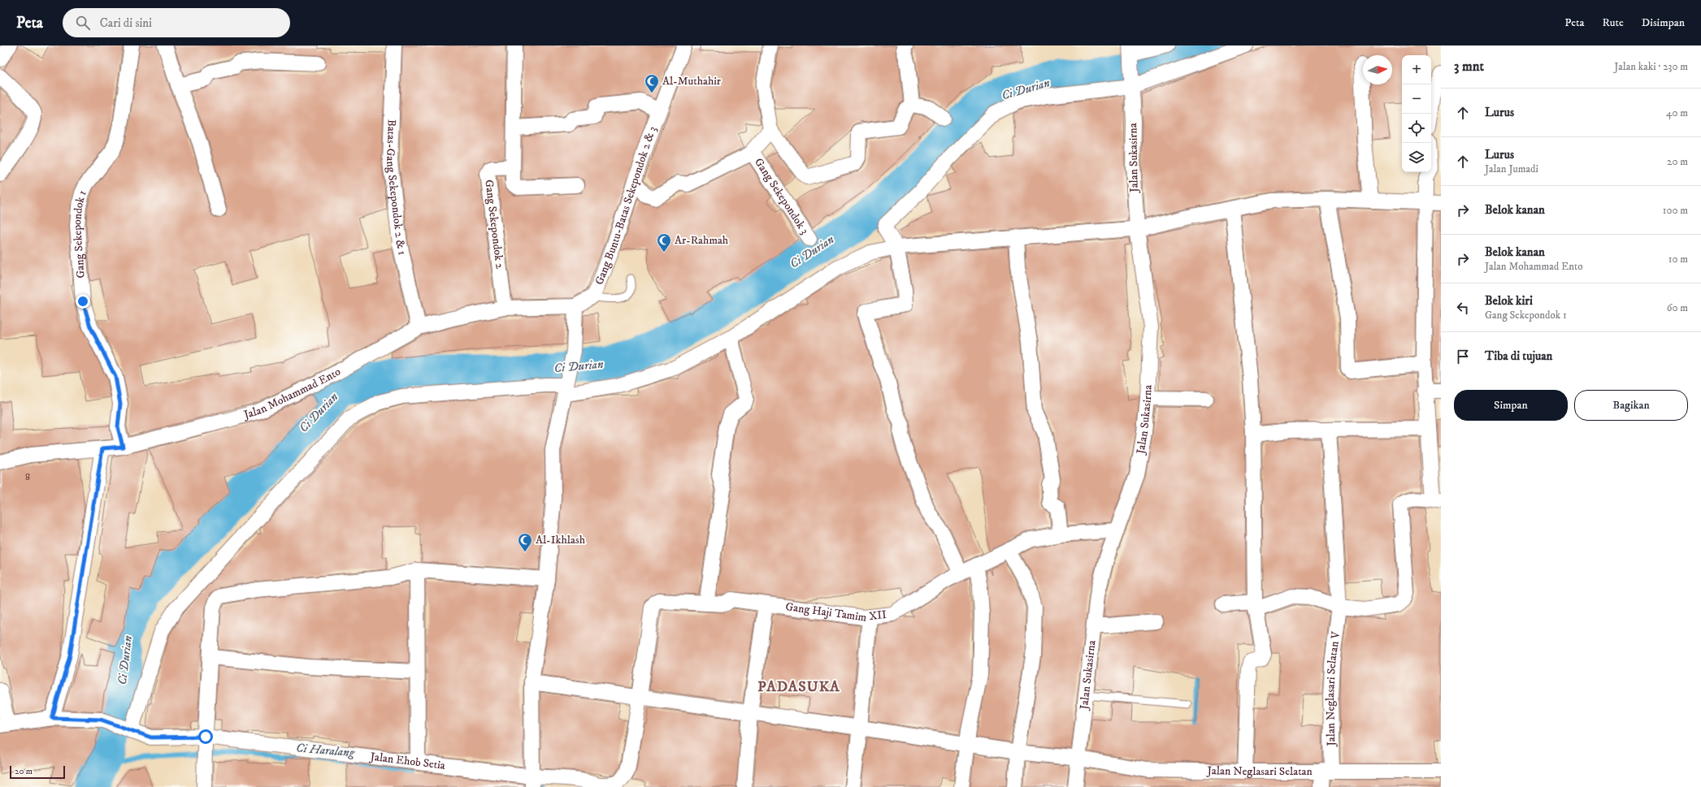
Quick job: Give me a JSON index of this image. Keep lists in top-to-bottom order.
{
  "streets": {
    "street": [
      "Jalan Sukasirna",
      "Batas-Gang Sekepondok 2 & 1",
      "Gang Sekepondok 3",
      "Gang Buntu-Batas Sekepondok 2 & 3",
      "Gang Sekepondok 2",
      "Gang Sekepondok 1",
      "Jalan Mohammad Ento",
      "Gang Haji Tamim XII",
      "Jalan Neglasari Selatan V",
      "Jalan Ehob Setia",
      "Jalan Neglasari Selatan"
    ]
  },
  "crossings": [
    ["Jalan Sukasirna", "Gang Haji Tamim XII"],
    ["Jalan Sukasirna", "Jalan Neglasari Selatan"],
    ["Batas-Gang Sekepondok 2 & 1", "Jalan Mohammad Ento"],
    ["Gang Buntu-Batas Sekepondok 2 & 3", "Jalan Mohammad Ento"],
    ["Gang Sekepondok 2", "Jalan Mohammad Ento"],
    ["Gang Sekepondok 1", "Jalan Mohammad Ento"],
    ["Gang Haji Tamim XII", "Jalan Ehob Setia"],
    ["Gang Haji Tamim XII", "Jalan Neglasari Selatan"],
    ["Jalan Neglasari Selatan V", "Jalan Neglasari Selatan"]
  ],
  "districts": ["PADASUKA"],
  "water": ["Ci Durian", "Ci Haralang"],
  "places": {
    "mosque": ["Al-Muthahir", "Ar-Rahmah", "Al-Ikhlash"]
  },
  "house_numbers": ["8"],
  "scale_bar": "20 m",
  "north": "right",
  "page": {
    "header": "Peta",
    "search": "Cari di sini",
    "nav": ["Peta", "Rute", "Disimpan"],
    "heading": ["3 mnt", "Jalan kaki · 230 m"],
    "map_buttons": ["+", "−"],
    "list": [
      ["Lurus", "40 m"],
      ["Lurus", "Jalan Jumadi", "20 m"],
      ["Belok kanan", "100 m"],
      ["Belok kanan", "Jalan Mohammad Ento", "10 m"],
      ["Belok kiri", "Gang Sekepondok 1", "60 m"],
      "Tiba di tujuan"
    ],
    "buttons": ["Simpan", "Bagikan"],
    "scale": "20 m"
  }
}
